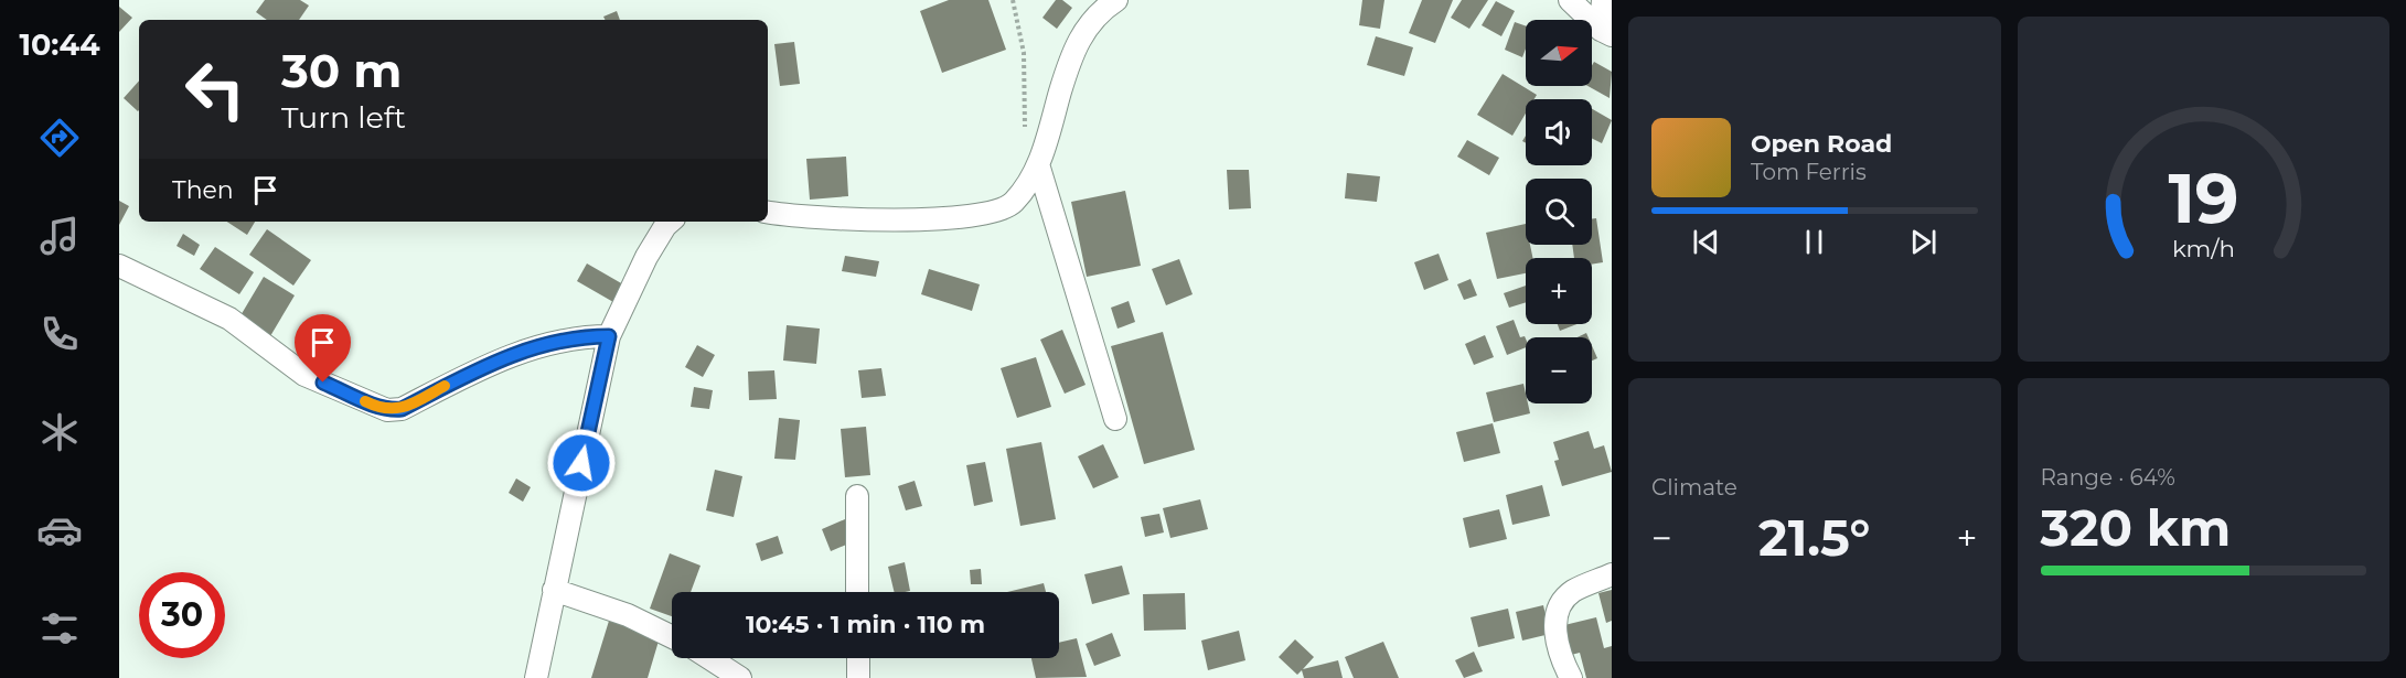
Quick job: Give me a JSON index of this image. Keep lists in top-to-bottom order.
{
  "north": "right",
  "page": {
    "tabs": "10:44",
    "map_buttons": ["+", "−"],
    "turn": ["30 m", "Turn left"],
    "song": ["Open Road", "Tom Ferris"],
    "then": "Then",
    "tile": [
      "Climate",
      ["Range · 64%", "320 km"]
    ],
    "heat": ["−", "21.5°", "+"],
    "limit": "30",
    "trip": "10:45 · 1 min · 110 m",
    "gauge": ["19", "km/h"]
  }
}
